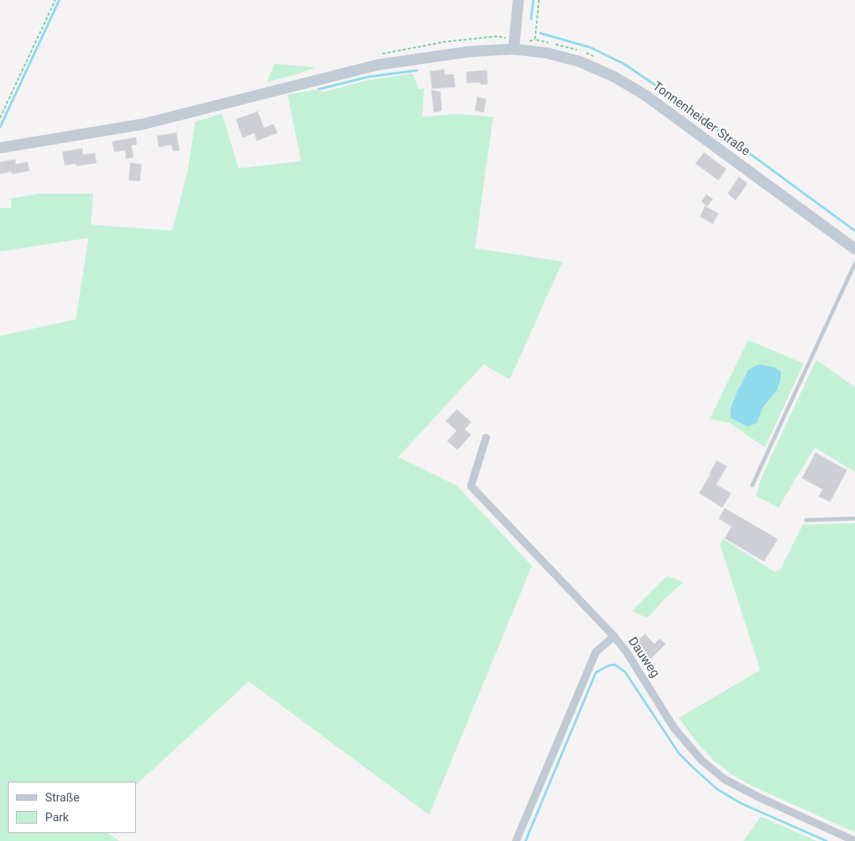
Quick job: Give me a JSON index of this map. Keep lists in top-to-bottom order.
{
  "streets": {
    "street": ["Tonnenheider Straße", "Dauweg"]
  },
  "legend": ["Straße", "Park"]
}
